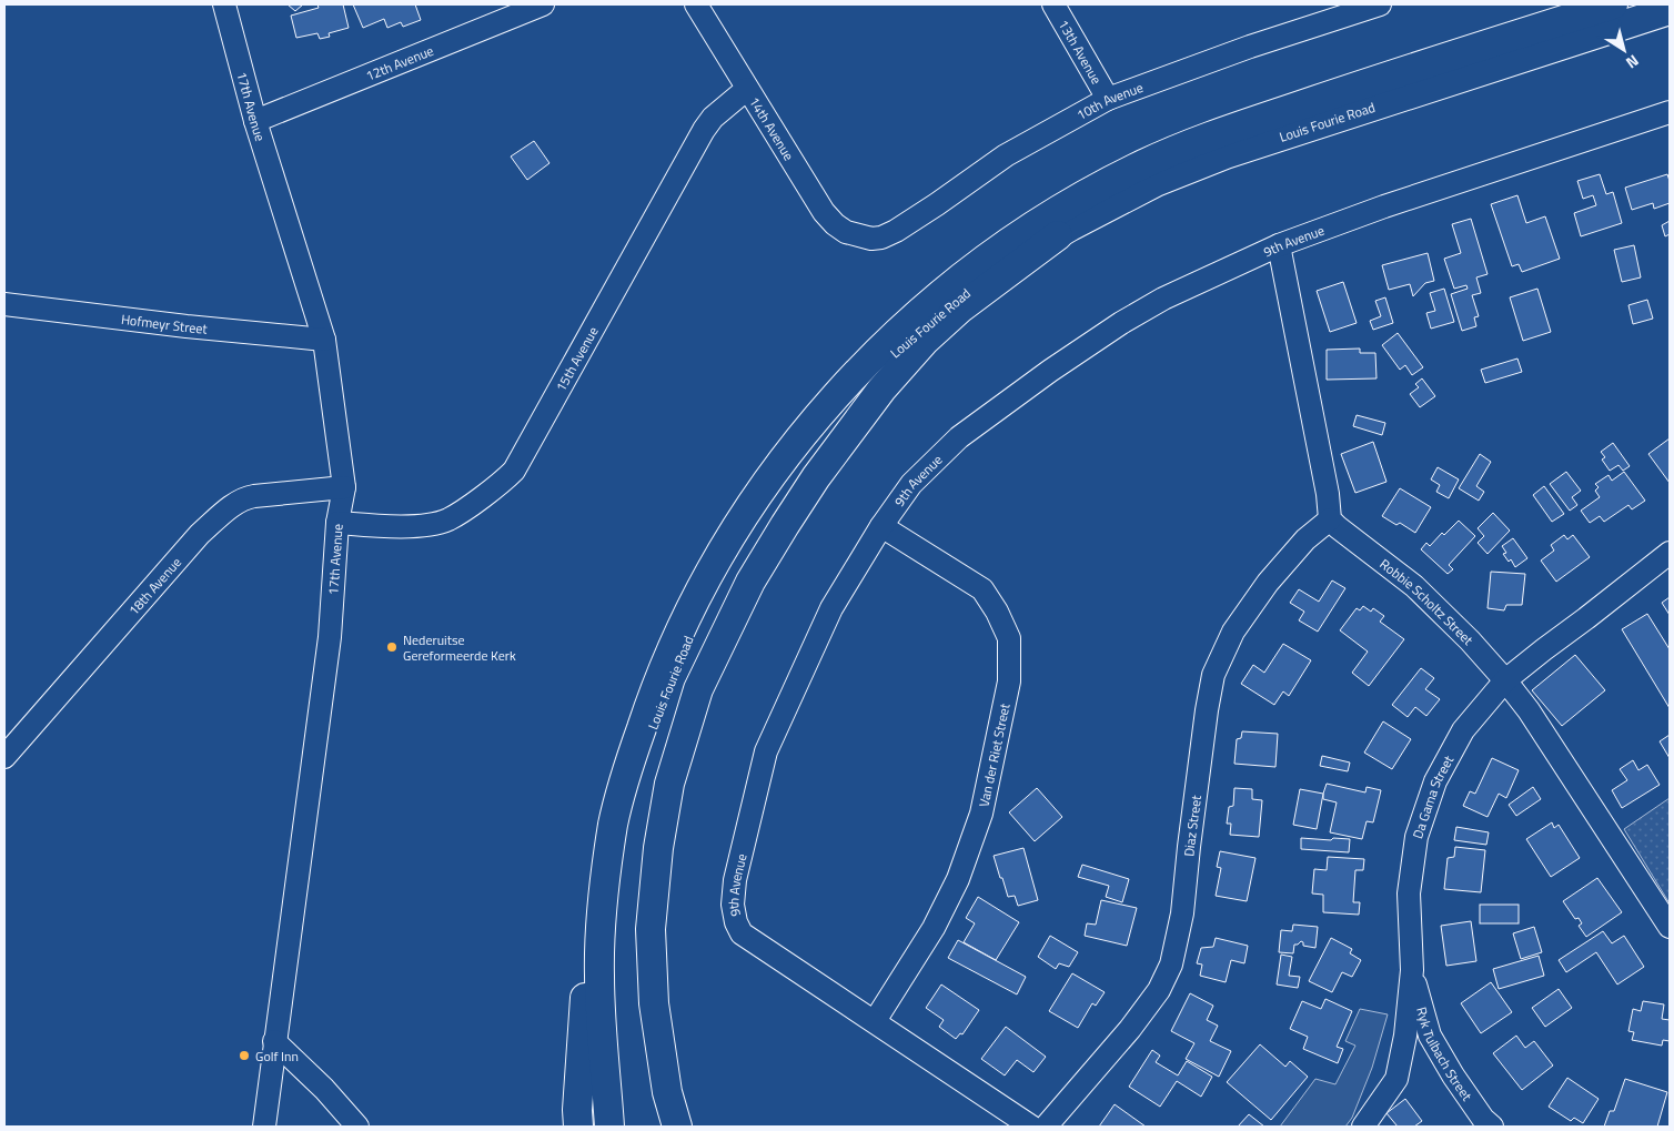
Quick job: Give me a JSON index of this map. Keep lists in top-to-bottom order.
{
  "streets": {
    "main road": ["Louis Fourie Road"],
    "street": [
      "13th Avenue",
      "12th Avenue",
      "10th Avenue",
      "17th Avenue",
      "14th Avenue",
      "9th Avenue",
      "Hofmeyr Street",
      "15th Avenue",
      "18th Avenue",
      "Robbie Scholtz Street",
      "Van der Riet Street",
      "Da Gama Street",
      "Diaz Street",
      "Ryk Tulbach Street"
    ]
  },
  "crossings": [
    ["13th Avenue", "10th Avenue"],
    ["12th Avenue", "17th Avenue"],
    ["10th Avenue", "14th Avenue"],
    ["17th Avenue", "Hofmeyr Street"],
    ["17th Avenue", "15th Avenue"],
    ["17th Avenue", "18th Avenue"],
    ["14th Avenue", "15th Avenue"],
    ["9th Avenue", "Van der Riet Street"],
    ["Robbie Scholtz Street", "Da Gama Street"],
    ["Robbie Scholtz Street", "Diaz Street"],
    ["Da Gama Street", "Ryk Tulbach Street"]
  ],
  "places": ["Nederuitse Gereformeerde Kerk", "Golf Inn"],
  "north": "bottom right"
}
